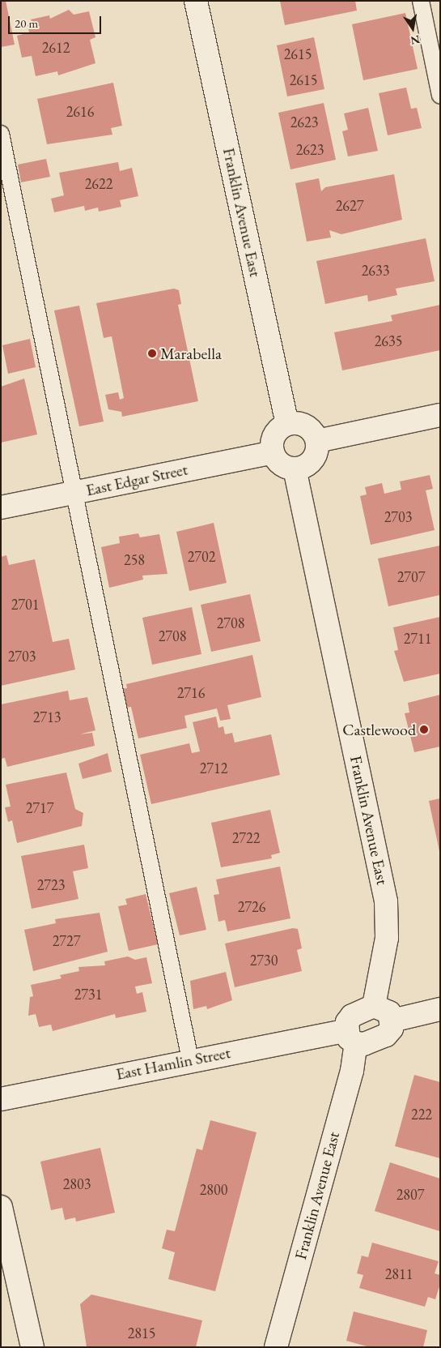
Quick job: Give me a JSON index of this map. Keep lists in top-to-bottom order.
{
  "streets": {
    "street": ["Franklin Avenue East", "East Edgar Street", "East Hamlin Street"]
  },
  "crossings": [
    ["Franklin Avenue East", "East Edgar Street"],
    ["Franklin Avenue East", "East Hamlin Street"]
  ],
  "places": ["Marabella", "Castlewood"],
  "house_numbers": [
    "2612",
    "2615",
    "2615",
    "2616",
    "2623",
    "2623",
    "2622",
    "2627",
    "2633",
    "2635",
    "2703",
    "2702",
    "258",
    "2707",
    "2701",
    "2708",
    "2708",
    "2711",
    "2703",
    "2716",
    "2713",
    "2712",
    "2717",
    "2722",
    "2723",
    "2726",
    "2727",
    "2730",
    "2731",
    "222",
    "2803",
    "2800",
    "2807",
    "2811",
    "2815"
  ],
  "scale_bar": "20 m",
  "north": "bottom"
}
